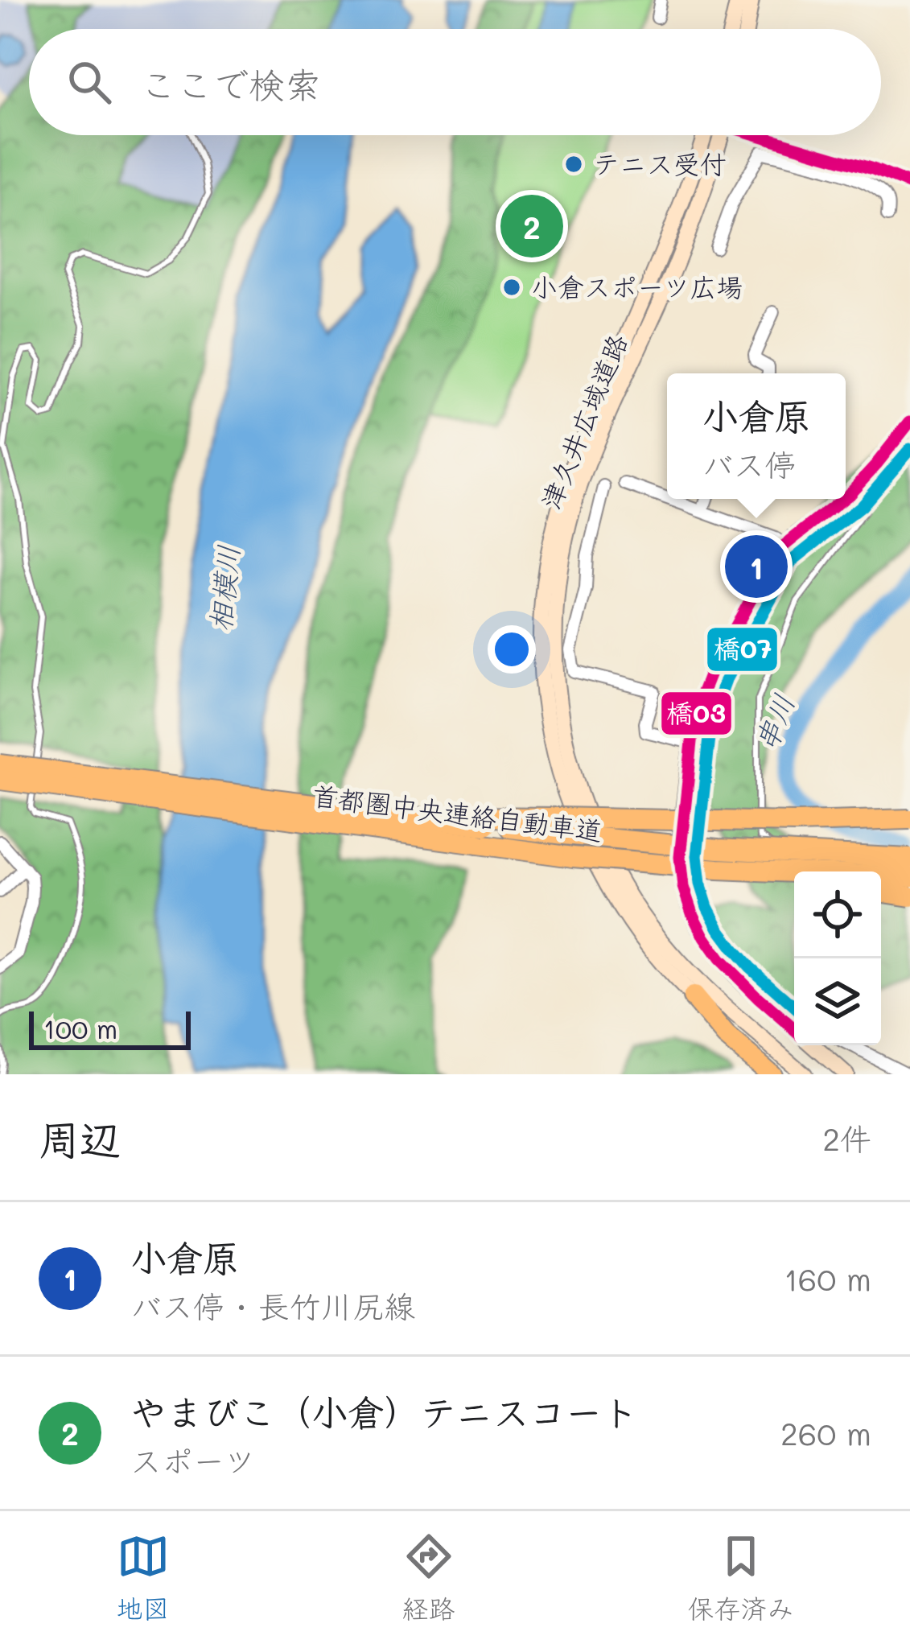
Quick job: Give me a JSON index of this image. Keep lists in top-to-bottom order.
{
  "streets": {
    "highway": ["首都圏中央連絡自動車道"],
    "main road": ["津久井広域道路"]
  },
  "water": ["相模川", "串川"],
  "places": ["テニス受付", "小倉スポーツ広場"],
  "lines": ["transit line 橋03", "transit line 橋07"],
  "scale_bar": "100 m",
  "page": {
    "search": "ここで検索",
    "pins": ["2", "1"],
    "popup": ["小倉原", "バス停"],
    "scale": "100 m",
    "heading": ["周辺", "2件"],
    "list": [
      {
        "mark": "1",
        "name": "小倉原",
        "note": "バス停 · 長竹川尻線",
        "value": "160 m"
      },
      {
        "mark": "2",
        "name": "やまびこ（小倉）テニスコート",
        "note": "スポーツ",
        "value": "260 m"
      }
    ],
    "nav": ["地図", "経路", "保存済み"]
  }
}
